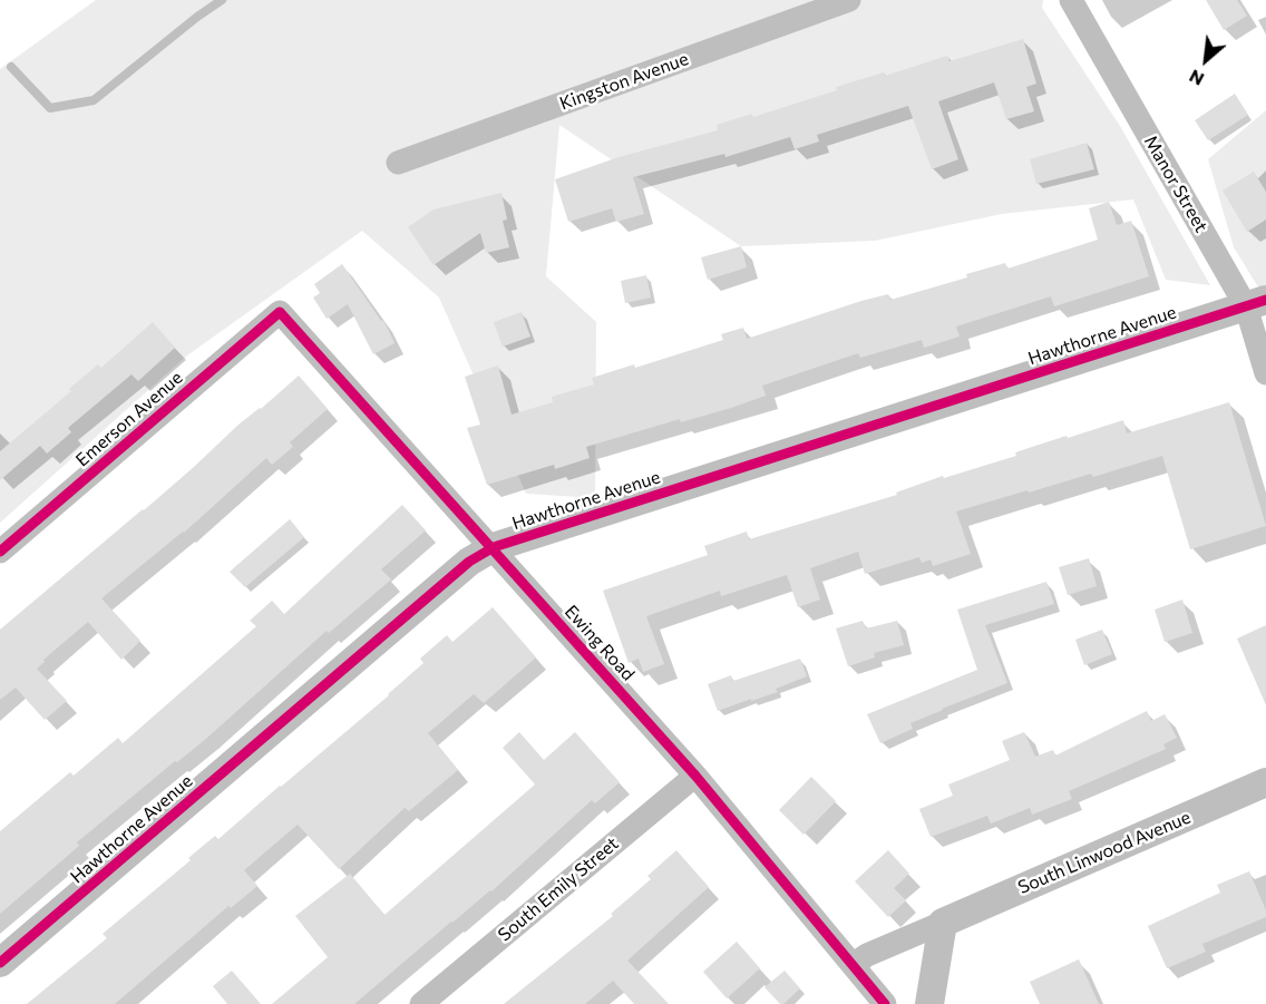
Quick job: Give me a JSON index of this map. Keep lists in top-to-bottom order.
{
  "streets": {
    "street": [
      "Kingston Avenue",
      "Manor Street",
      "Hawthorne Avenue",
      "Emerson Avenue",
      "Ewing Road",
      "South Linwood Avenue",
      "South Emily Street"
    ]
  },
  "crossings": [
    ["Manor Street", "Hawthorne Avenue"],
    ["Hawthorne Avenue", "Ewing Road"],
    ["Emerson Avenue", "Ewing Road"],
    ["Ewing Road", "South Linwood Avenue"],
    ["Ewing Road", "South Emily Street"]
  ],
  "north": "bottom left"
}
